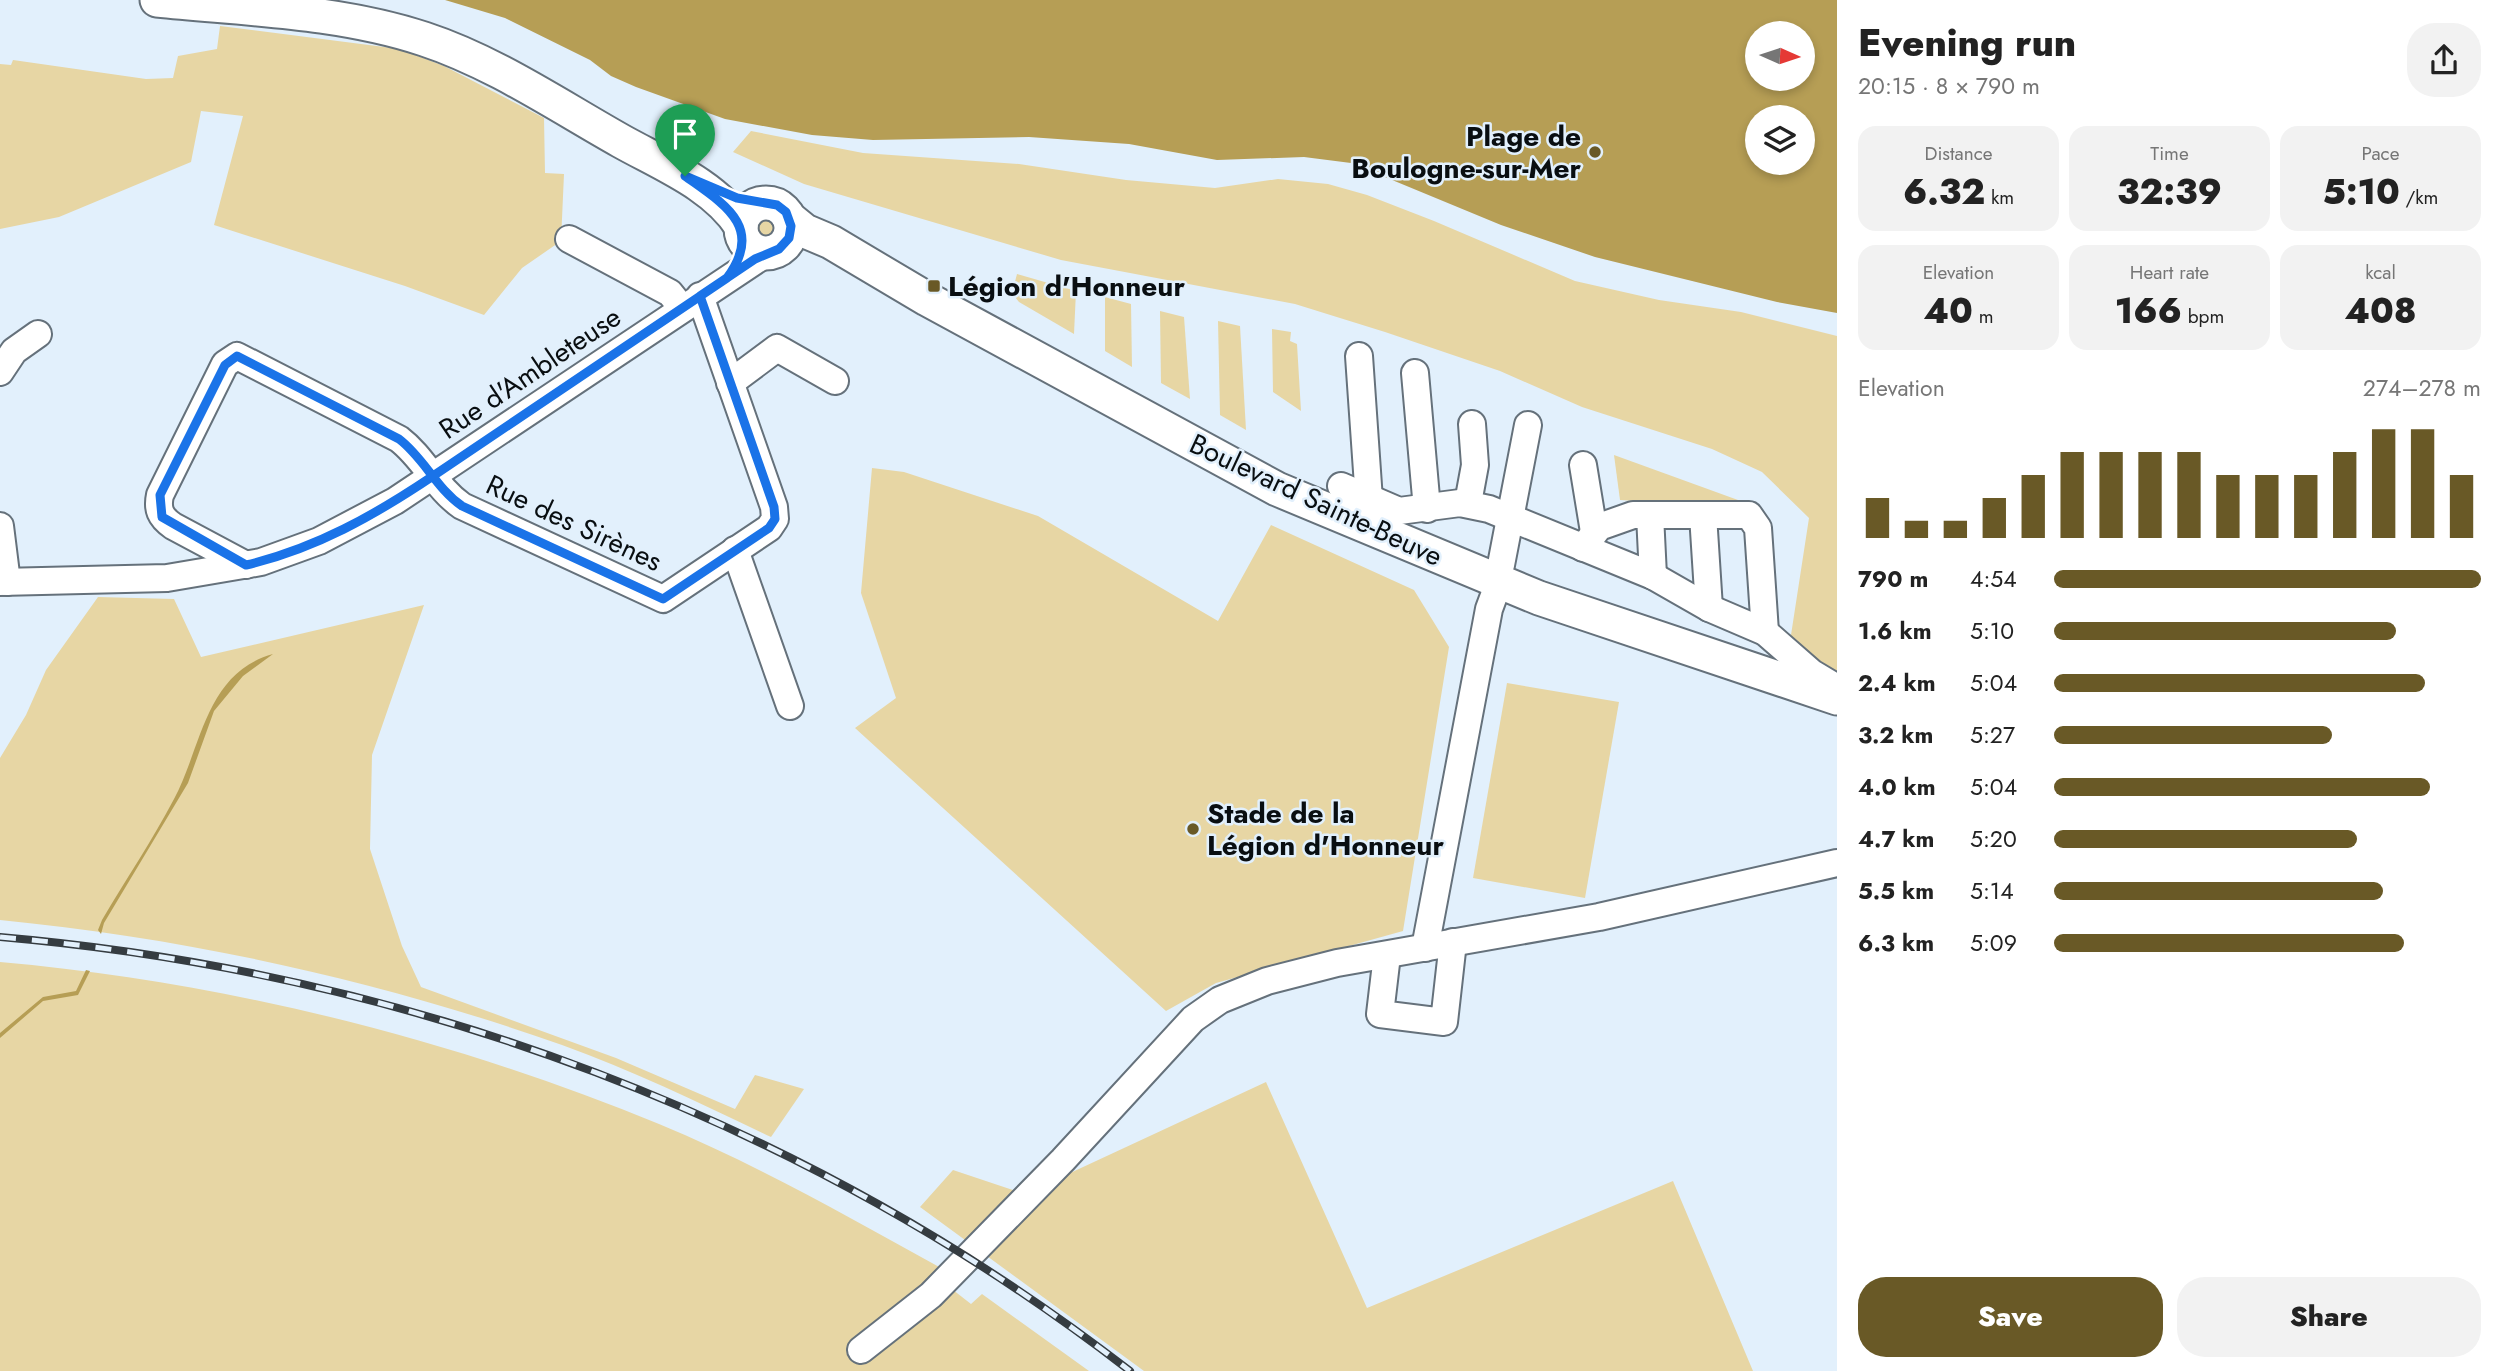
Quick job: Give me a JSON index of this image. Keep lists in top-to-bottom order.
{
  "streets": {
    "main road": ["Boulevard Sainte-Beuve"],
    "street": ["Rue d'Ambleteuse", "Rue des Sirènes"]
  },
  "crossings": [
    ["Rue d'Ambleteuse", "Boulevard Sainte-Beuve"],
    ["Rue d'Ambleteuse", "Rue des Sirènes"]
  ],
  "places": {
    "other": ["Plage de Boulogne-sur-Mer", "Stade de la Légion d'Honneur"],
    "transit": ["Légion d'Honneur"]
  },
  "north": "right",
  "page": {
    "heading": ["Evening run", "20:15 · 8 × 790 m"],
    "stats": [
      ["Distance", "6.32 km"],
      ["Time", "32:39"],
      ["Pace", "5:10 /km"],
      ["Elevation", "40 m"],
      ["Heart rate", "166 bpm"],
      ["kcal", "408"]
    ],
    "chart": ["Elevation", "274–278 m"],
    "list": [
      {
        "name": "790 m",
        "note": "4:54"
      },
      {
        "name": "1.6 km",
        "note": "5:10"
      },
      {
        "name": "2.4 km",
        "note": "5:04"
      },
      {
        "name": "3.2 km",
        "note": "5:27"
      },
      {
        "name": "4.0 km",
        "note": "5:04"
      },
      {
        "name": "4.7 km",
        "note": "5:20"
      },
      {
        "name": "5.5 km",
        "note": "5:14"
      },
      {
        "name": "6.3 km",
        "note": "5:09"
      }
    ],
    "buttons": ["Save", "Share"]
  }
}
